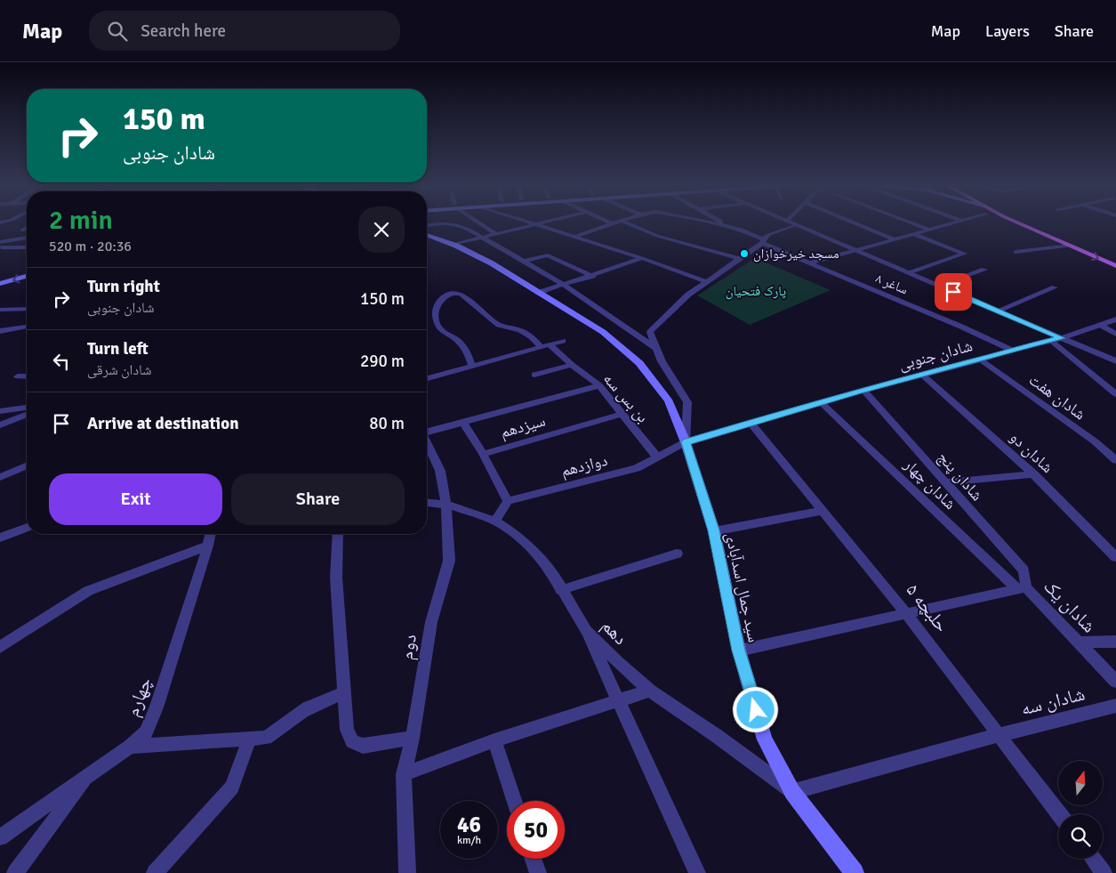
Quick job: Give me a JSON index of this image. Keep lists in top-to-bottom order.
{
  "streets": {
    "main road": ["سید جمال اسدآبادی"],
    "street": [
      "ساغر ٨",
      "شادان جنوبی",
      "شادان هفت",
      "بن بس سه",
      "سیزدهم",
      "شادان دو",
      "دوازدهم",
      "شادان پنج",
      "شادان چهار",
      "شادان یک",
      "حلبچه ۵",
      "دهم",
      "دوم",
      "چهارم",
      "شادان سه"
    ]
  },
  "crossings": [
    ["ساغر ٨", "شادان جنوبی"],
    ["شادان جنوبی", "شادان هفت"],
    ["شادان جنوبی", "شادان دو"],
    ["شادان جنوبی", "دوازدهم"],
    ["شادان جنوبی", "شادان پنج"],
    ["شادان جنوبی", "شادان چهار"],
    ["شادان جنوبی", "سید جمال اسدآبادی"],
    ["شادان جنوبی", "حلبچه ۵"],
    ["بن بس سه", "سیزدهم"],
    ["بن بس سه", "دوازدهم"],
    ["دوازدهم", "سید جمال اسدآبادی"],
    ["شادان پنج", "شادان چهار"],
    ["شادان پنج", "شادان یک"],
    ["شادان چهار", "شادان یک"],
    ["سید جمال اسدآبادی", "شادان یک"],
    ["سید جمال اسدآبادی", "دهم"],
    ["سید جمال اسدآبادی", "شادان سه"],
    ["شادان یک", "حلبچه ۵"],
    ["حلبچه ۵", "شادان سه"],
    ["دهم", "دوم"],
    ["دهم", "شادان سه"]
  ],
  "parks": ["پارک فتحیان"],
  "places": ["مسجد خیرخوازان"],
  "north": "top",
  "page": {
    "header": "Map",
    "search": "Search here",
    "nav": ["Map", "Layers", "Share"],
    "turn": ["150 m", "شادان جنوبی"],
    "heading": ["2 min", "520 m · 20:36"],
    "list": [
      {
        "name": "Turn right",
        "note": "شادان جنوبی",
        "value": "150 m"
      },
      {
        "name": "Turn left",
        "note": "شادان شرقی",
        "value": "290 m"
      },
      {
        "name": "Arrive at destination",
        "value": "80 m"
      }
    ],
    "buttons": ["Exit", "Share"],
    "speed": "46 km/h",
    "limit": "50"
  }
}
